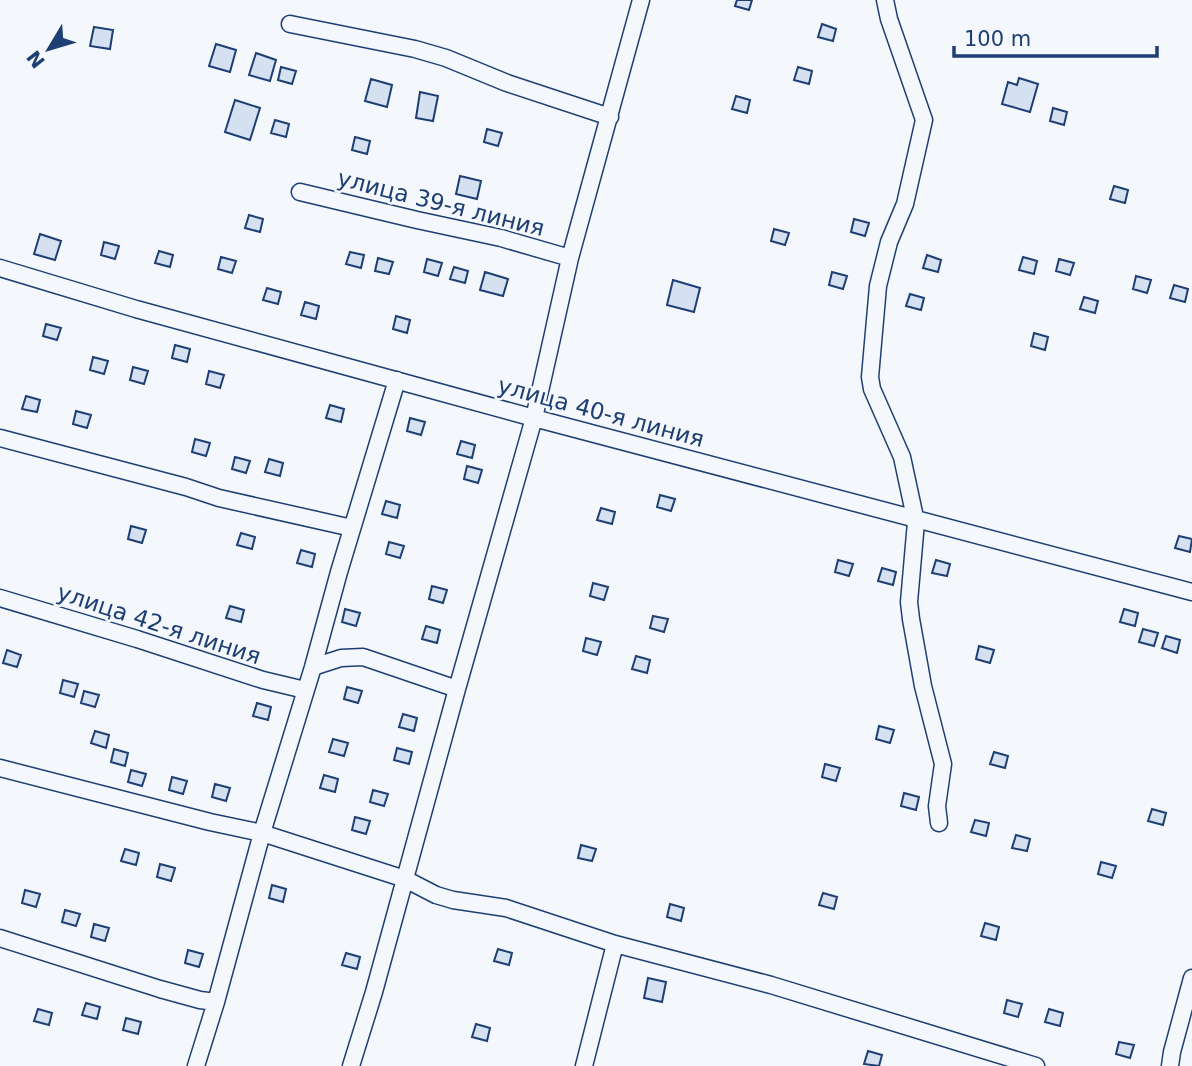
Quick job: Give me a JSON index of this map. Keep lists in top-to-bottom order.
{
  "streets": {
    "street": ["улица 39-я линия", "улица 40-я линия", "улица 42-я линия"]
  },
  "scale_bar": "100 m",
  "north": "bottom left"
}
